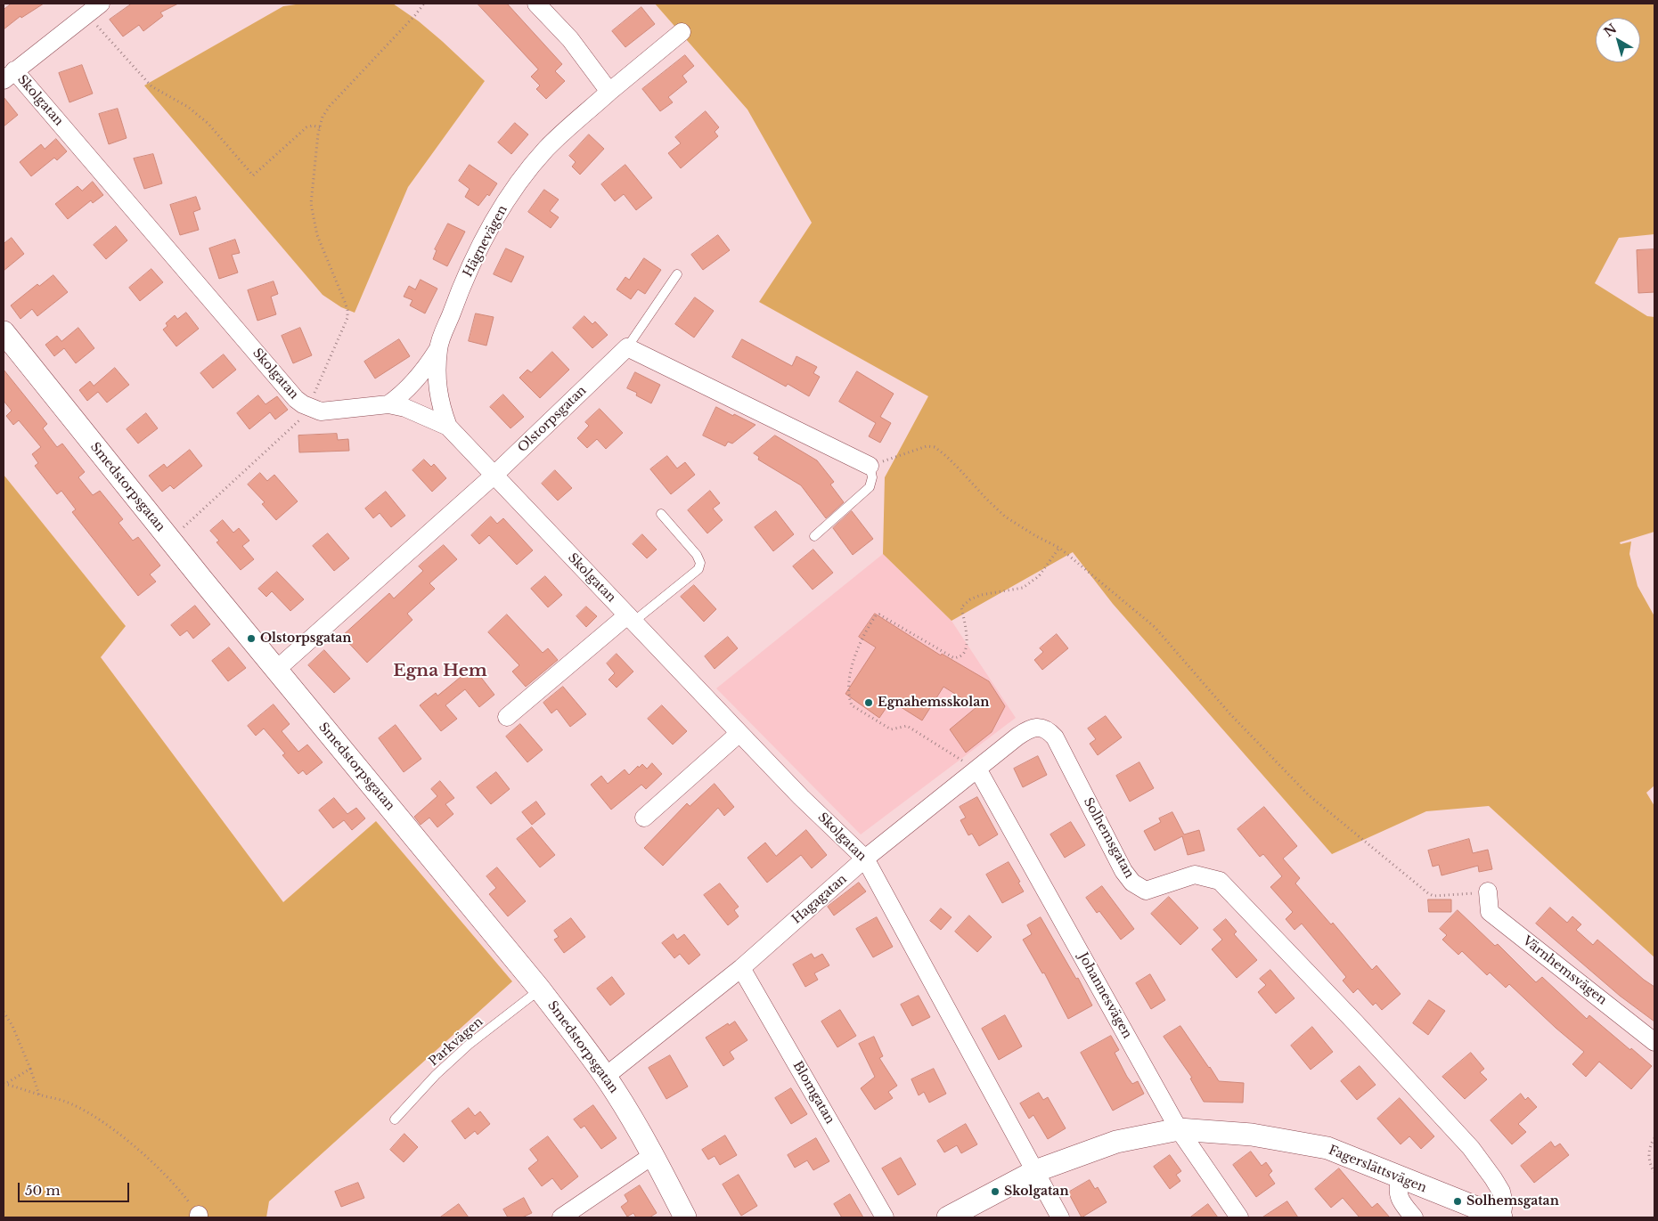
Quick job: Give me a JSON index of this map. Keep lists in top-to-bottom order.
{
  "streets": {
    "street": [
      "Skolgatan",
      "Hägnevägen",
      "Olstorpsgatan",
      "Smedstorpsgatan",
      "Solhemsgatan",
      "Hagagatan",
      "Värnhemsvägen",
      "Johannesvägen",
      "Blomgatan",
      "Fagerslättsvägen"
    ],
    "lane": ["Parkvägen"]
  },
  "crossings": [
    ["Skolgatan", "Hägnevägen"],
    ["Skolgatan", "Olstorpsgatan"],
    ["Skolgatan", "Hagagatan"],
    ["Skolgatan", "Fagerslättsvägen"],
    ["Olstorpsgatan", "Smedstorpsgatan"],
    ["Smedstorpsgatan", "Hagagatan"],
    ["Smedstorpsgatan", "Parkvägen"],
    ["Solhemsgatan", "Hagagatan"],
    ["Solhemsgatan", "Fagerslättsvägen"],
    ["Hagagatan", "Johannesvägen"],
    ["Hagagatan", "Blomgatan"],
    ["Johannesvägen", "Fagerslättsvägen"]
  ],
  "districts": ["Egna Hem"],
  "places": [
    "Olstorpsgatan",
    "Egnahemsskolan",
    "Skolgatan",
    "Solhemsgatan"
  ],
  "scale_bar": "50 m",
  "north": "top left"
}
